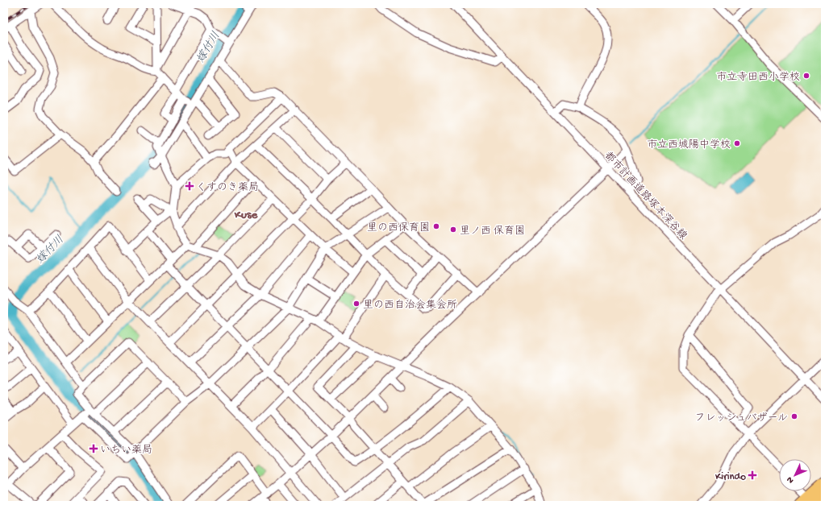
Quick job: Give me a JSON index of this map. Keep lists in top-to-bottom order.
{
  "streets": {
    "street": ["都市計画道路塚本深谷線"]
  },
  "districts": ["Kuse"],
  "water": ["嫁付川"],
  "places": {
    "other": [
      "市立寺田西小学校",
      "市立西城陽中学校",
      "里の西保育園",
      "里ノ西 保育園",
      "里の西自治会集会所",
      "フレッシュバザール"
    ],
    "health": ["くすのき薬局", "いちい薬局", "Kirindo"]
  },
  "north": "bottom left"
}
